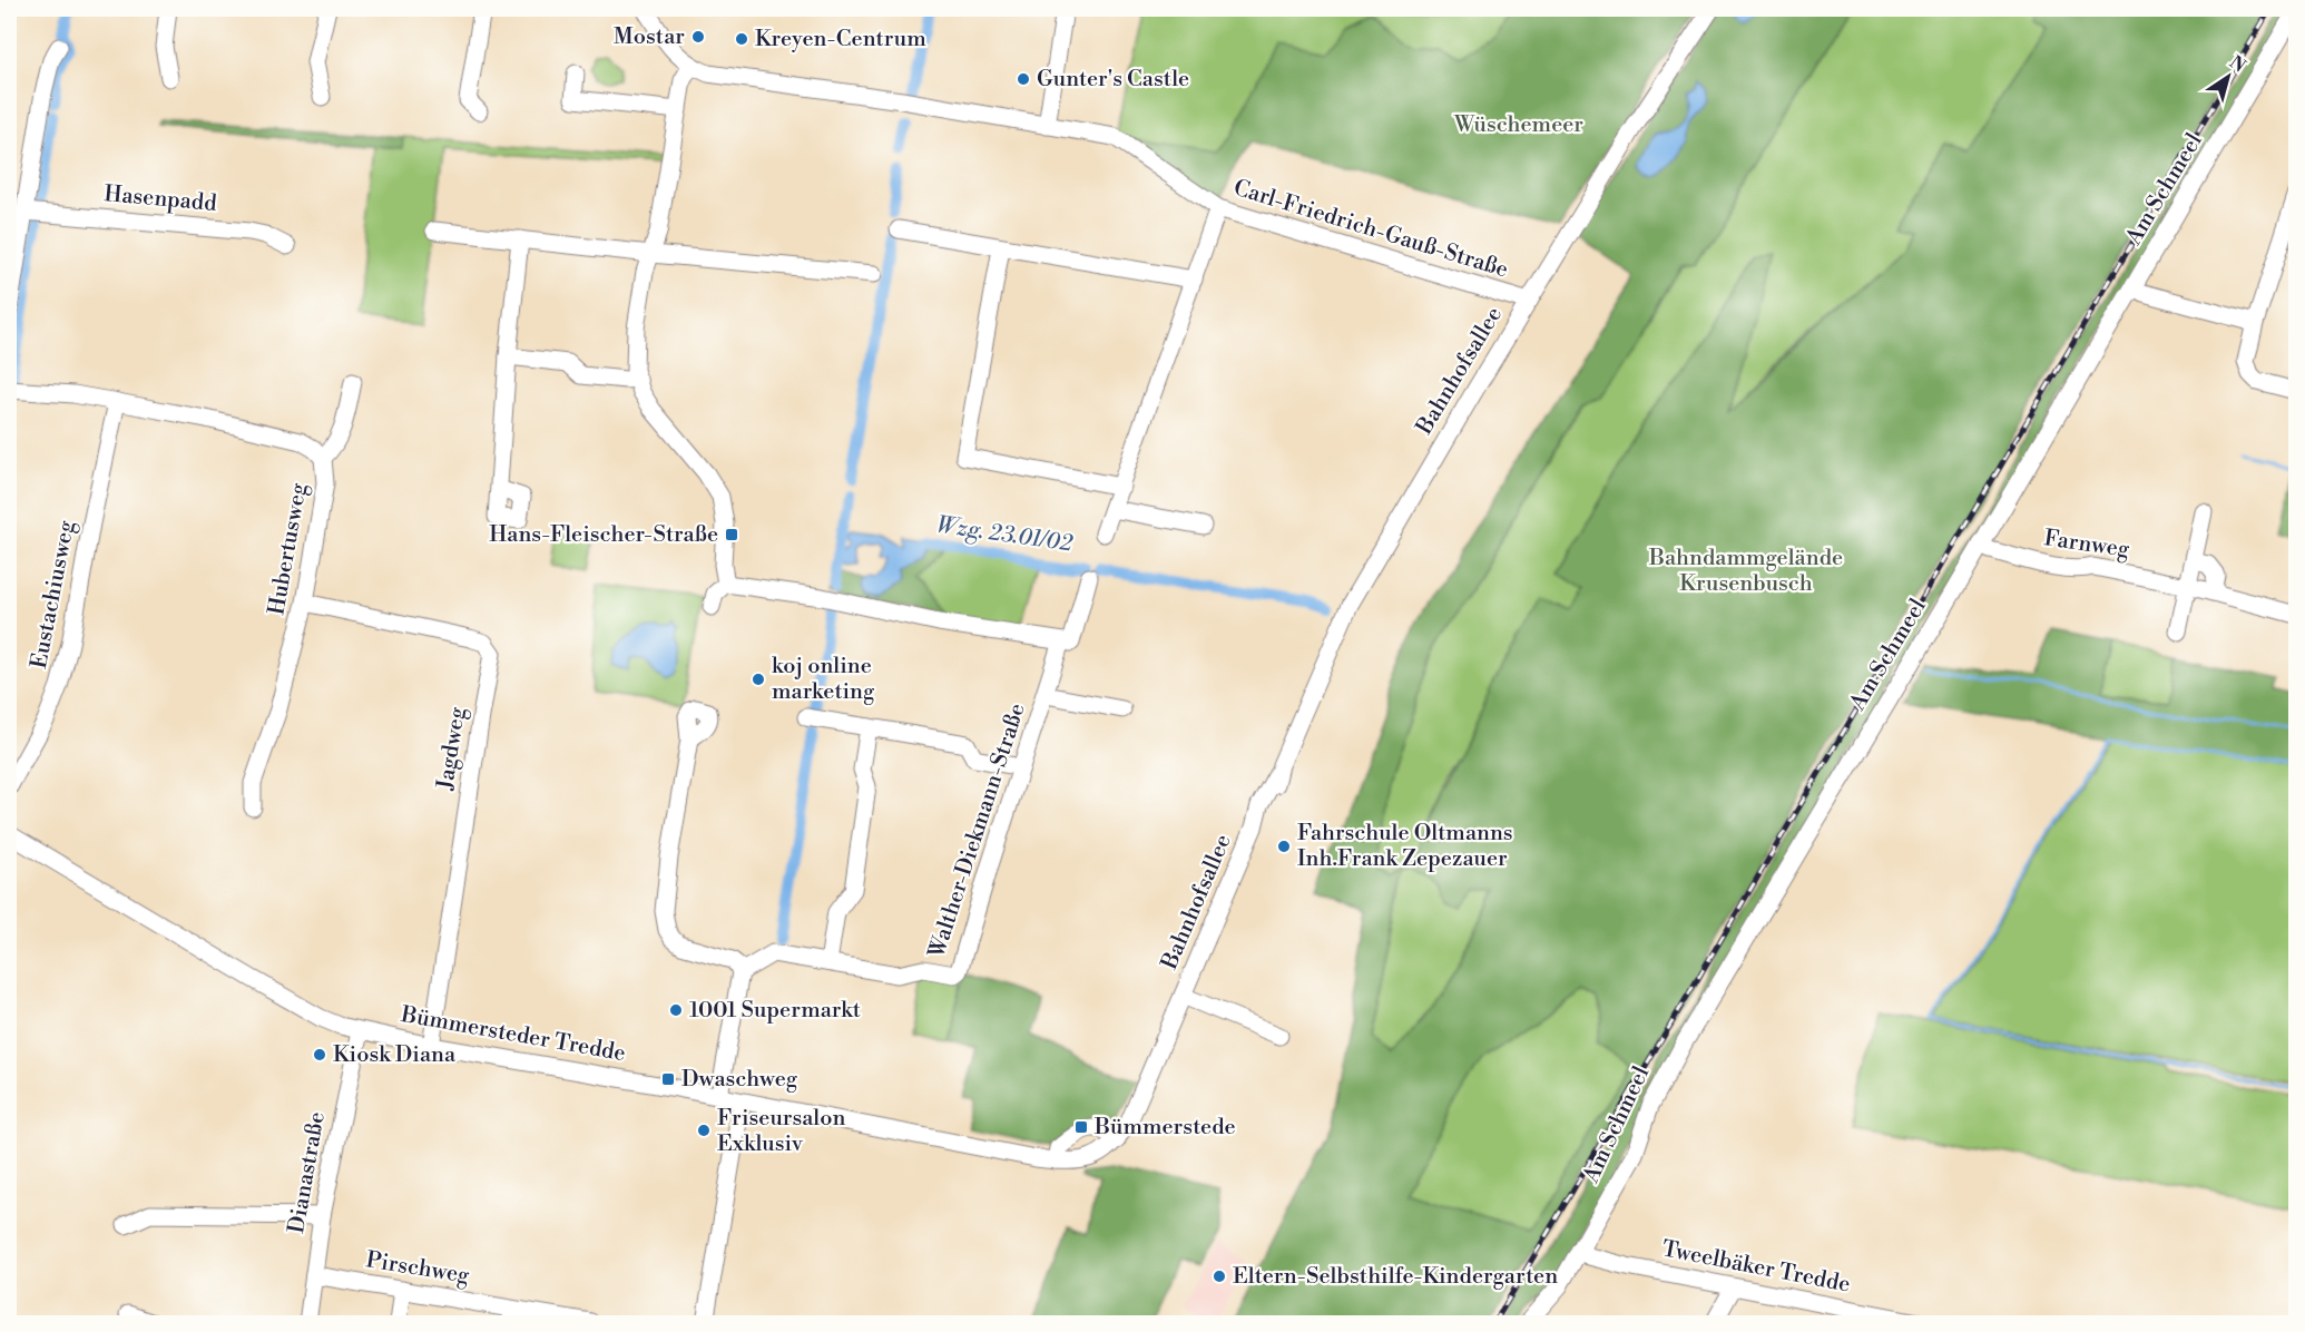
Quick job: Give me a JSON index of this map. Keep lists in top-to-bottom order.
{
  "streets": {
    "street": [
      "Am Schmeel",
      "Hasenpadd",
      "Carl-Friedrich-Gauß-Straße",
      "Bahnhofsallee",
      "Farnweg",
      "Hubertusweg",
      "Eustachiusweg",
      "Jagdweg",
      "Walther-Diekmann-Straße",
      "Bümmersteder Tredde",
      "Dianastraße",
      "Tweelbäker Tredde",
      "Pirschweg"
    ]
  },
  "crossings": [
    ["Am Schmeel", "Farnweg"],
    ["Am Schmeel", "Tweelbäker Tredde"],
    ["Carl-Friedrich-Gauß-Straße", "Bahnhofsallee"],
    ["Bahnhofsallee", "Bümmersteder Tredde"],
    ["Hubertusweg", "Eustachiusweg"],
    ["Hubertusweg", "Jagdweg"],
    ["Jagdweg", "Bümmersteder Tredde"],
    ["Bümmersteder Tredde", "Dianastraße"],
    ["Dianastraße", "Pirschweg"]
  ],
  "water": ["Wzg. 23.01/02"],
  "parks": ["Wüschemeer", "Bahndammgelände Krusenbusch"],
  "places": {
    "other": [
      "Mostar",
      "Kreyen-Centrum",
      "Gunter's Castle",
      "koj online marketing",
      "Fahrschule Oltmanns Inh.Frank Zepezauer",
      "1001 Supermarkt",
      "Kiosk Diana",
      "Friseursalon Exklusiv",
      "Eltern-Selbsthilfe-Kindergarten"
    ],
    "transit": ["Hans-Fleischer-Straße", "Dwaschweg", "Bümmerstede"]
  },
  "north": "top right"
}
